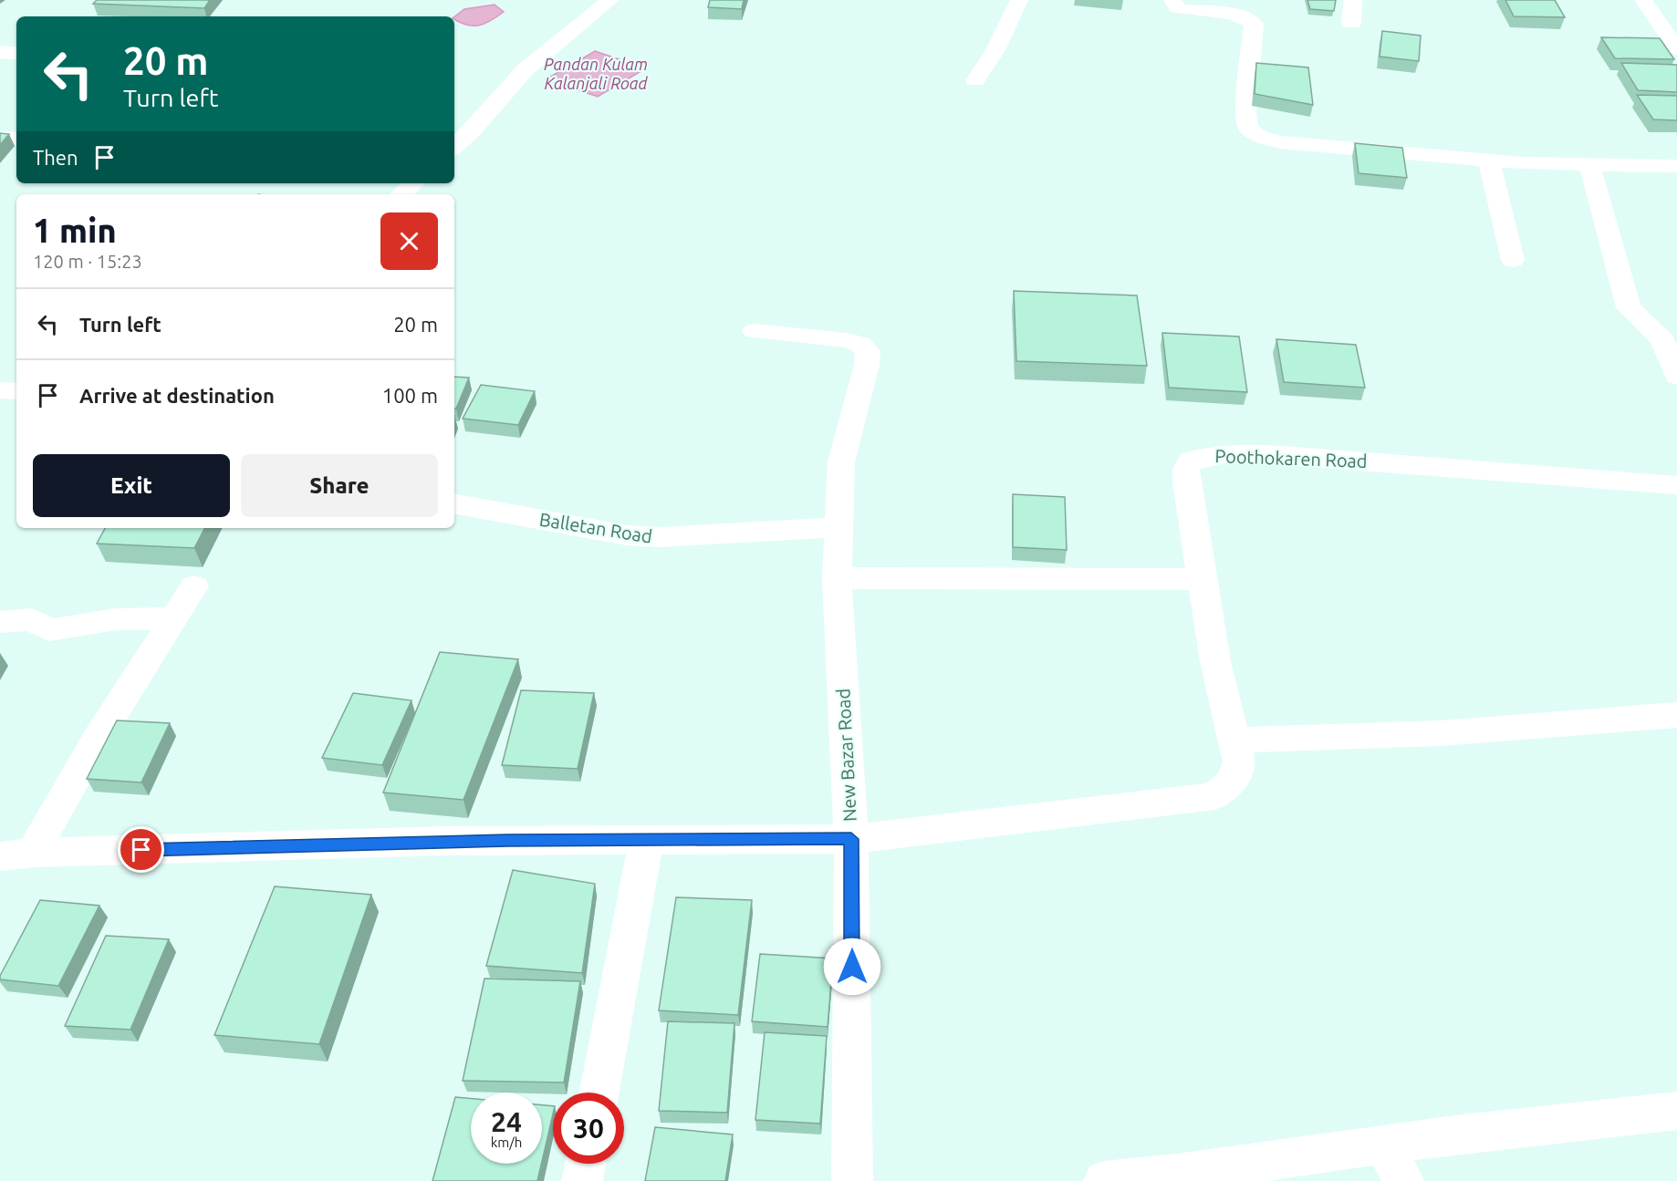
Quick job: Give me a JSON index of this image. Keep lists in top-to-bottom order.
{
  "streets": {
    "street": ["Poothokaren Road", "Balletan Road", "New Bazar Road"]
  },
  "crossings": [
    ["Poothokaren Road", "New Bazar Road"],
    ["Balletan Road", "New Bazar Road"]
  ],
  "water": ["Pandan Kulam Kalanjali Road"],
  "page": {
    "turn": ["20 m", "Turn left"],
    "then": "Then",
    "heading": ["1 min", "120 m · 15:23"],
    "list": [
      {
        "name": "Turn left",
        "value": "20 m"
      },
      {
        "name": "Arrive at destination",
        "value": "100 m"
      }
    ],
    "buttons": ["Exit", "Share"],
    "speed": "24 km/h",
    "limit": "30"
  }
}
